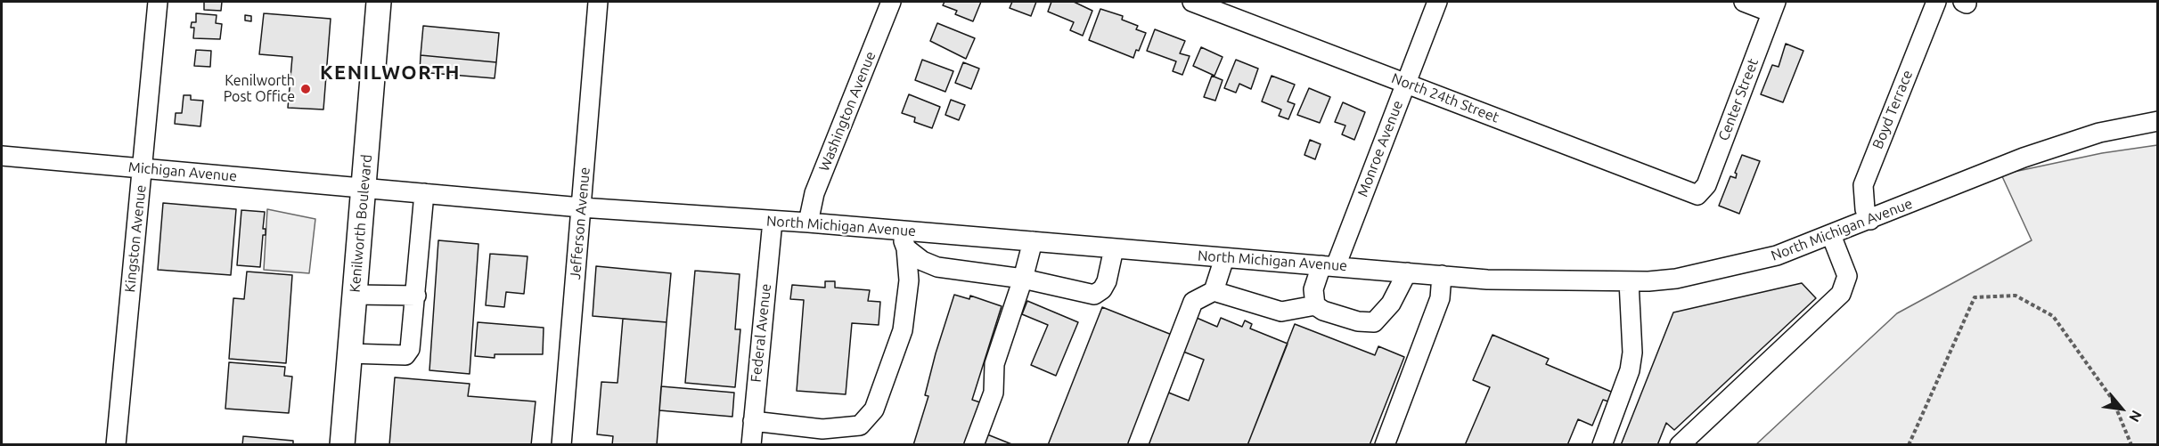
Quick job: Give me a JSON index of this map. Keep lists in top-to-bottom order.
{
  "streets": {
    "main road": ["Kenilworth Boulevard"],
    "street": [
      "North 24th Street",
      "Center Street",
      "Boyd Terrace",
      "Washington Avenue",
      "Monroe Avenue",
      "Michigan Avenue",
      "Jefferson Avenue",
      "North Michigan Avenue",
      "Kingston Avenue",
      "Federal Avenue"
    ]
  },
  "crossings": [
    ["North 24th Street", "Center Street"],
    ["North 24th Street", "Monroe Avenue"],
    ["Boyd Terrace", "North Michigan Avenue"],
    ["Washington Avenue", "North Michigan Avenue"],
    ["Monroe Avenue", "North Michigan Avenue"],
    ["Michigan Avenue", "Kenilworth Boulevard"],
    ["Michigan Avenue", "North Michigan Avenue"],
    ["Michigan Avenue", "Kingston Avenue"],
    ["Kenilworth Boulevard", "North Michigan Avenue"],
    ["Jefferson Avenue", "North Michigan Avenue"],
    ["North Michigan Avenue", "Federal Avenue"]
  ],
  "districts": ["KENILWORTH"],
  "places": ["Kenilworth Post Office"],
  "north": "bottom right"
}
